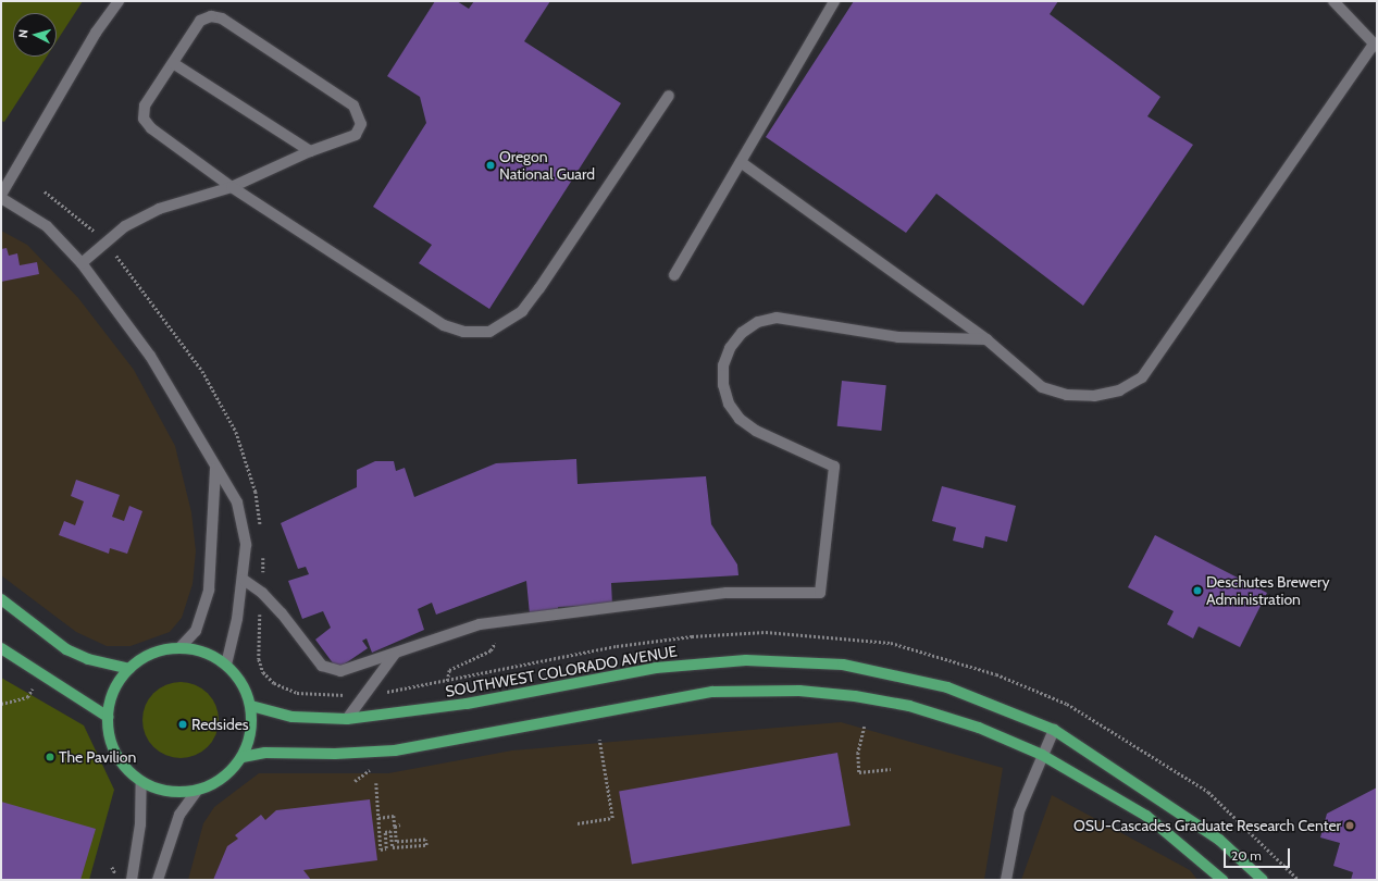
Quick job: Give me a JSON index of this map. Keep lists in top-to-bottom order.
{
  "streets": {
    "main road": ["SOUTHWEST COLORADO AVENUE"]
  },
  "places": [
    "Oregon National Guard",
    "Deschutes Brewery Administration",
    "Redsides",
    "The Pavilion",
    "OSU-Cascades Graduate Research Center"
  ],
  "scale_bar": "20 m",
  "north": "left"
}
